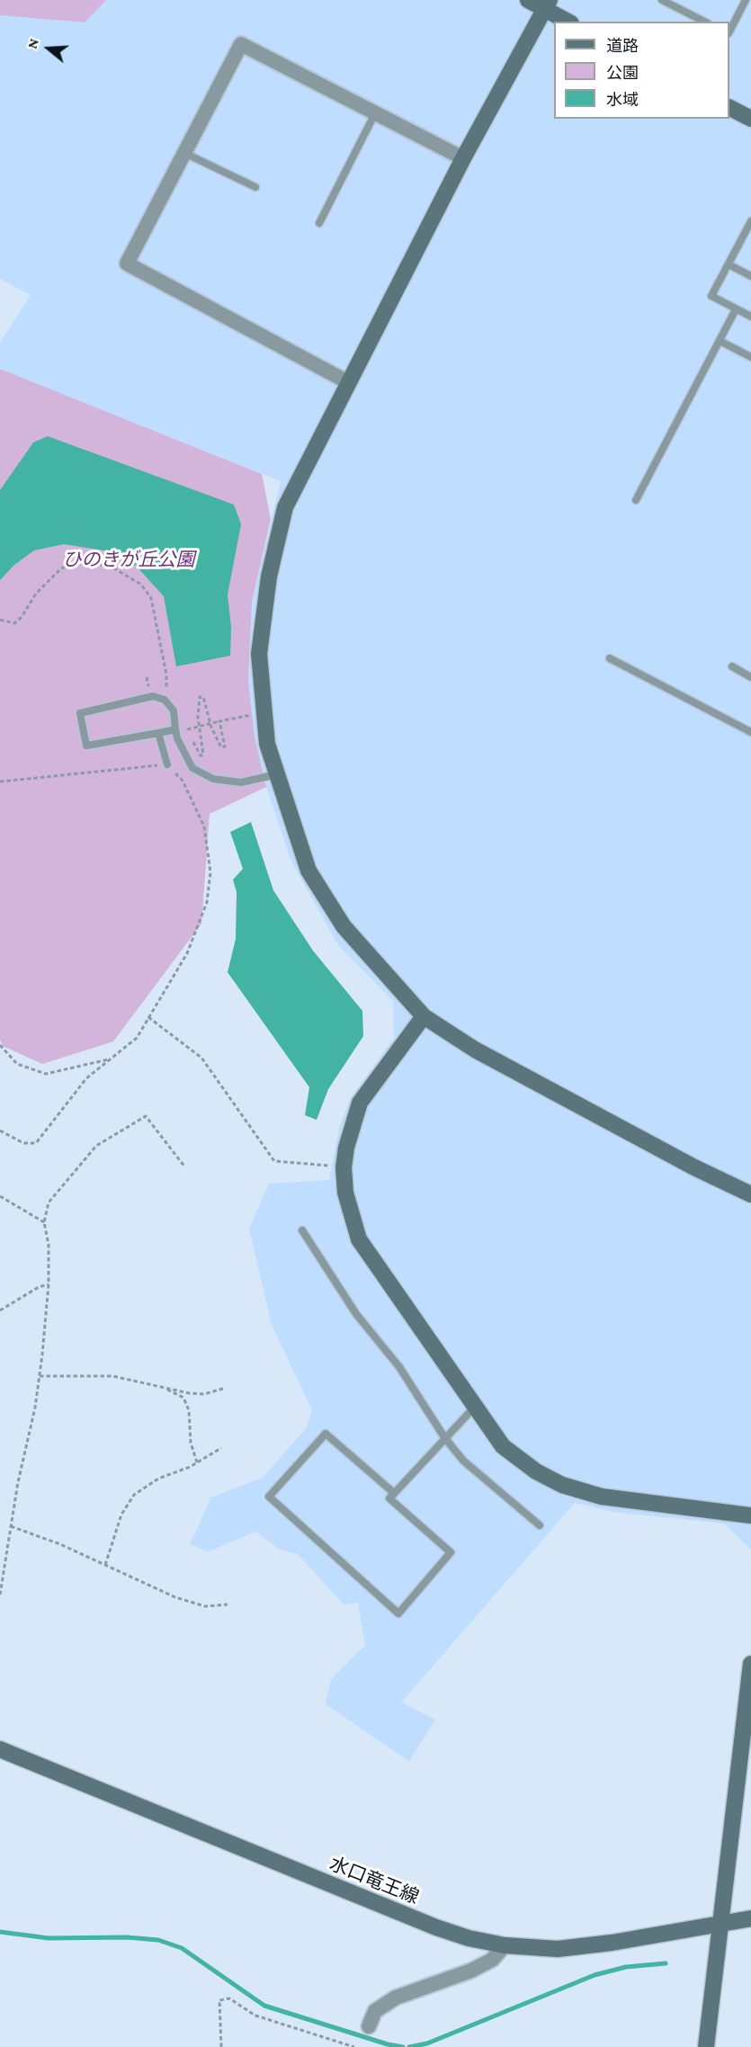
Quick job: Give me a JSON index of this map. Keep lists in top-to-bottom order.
{
  "streets": {
    "street": ["水口竜王線"]
  },
  "parks": ["ひのきが丘公園"],
  "legend": ["道路", "公園", "水域"],
  "north": "left"
}
